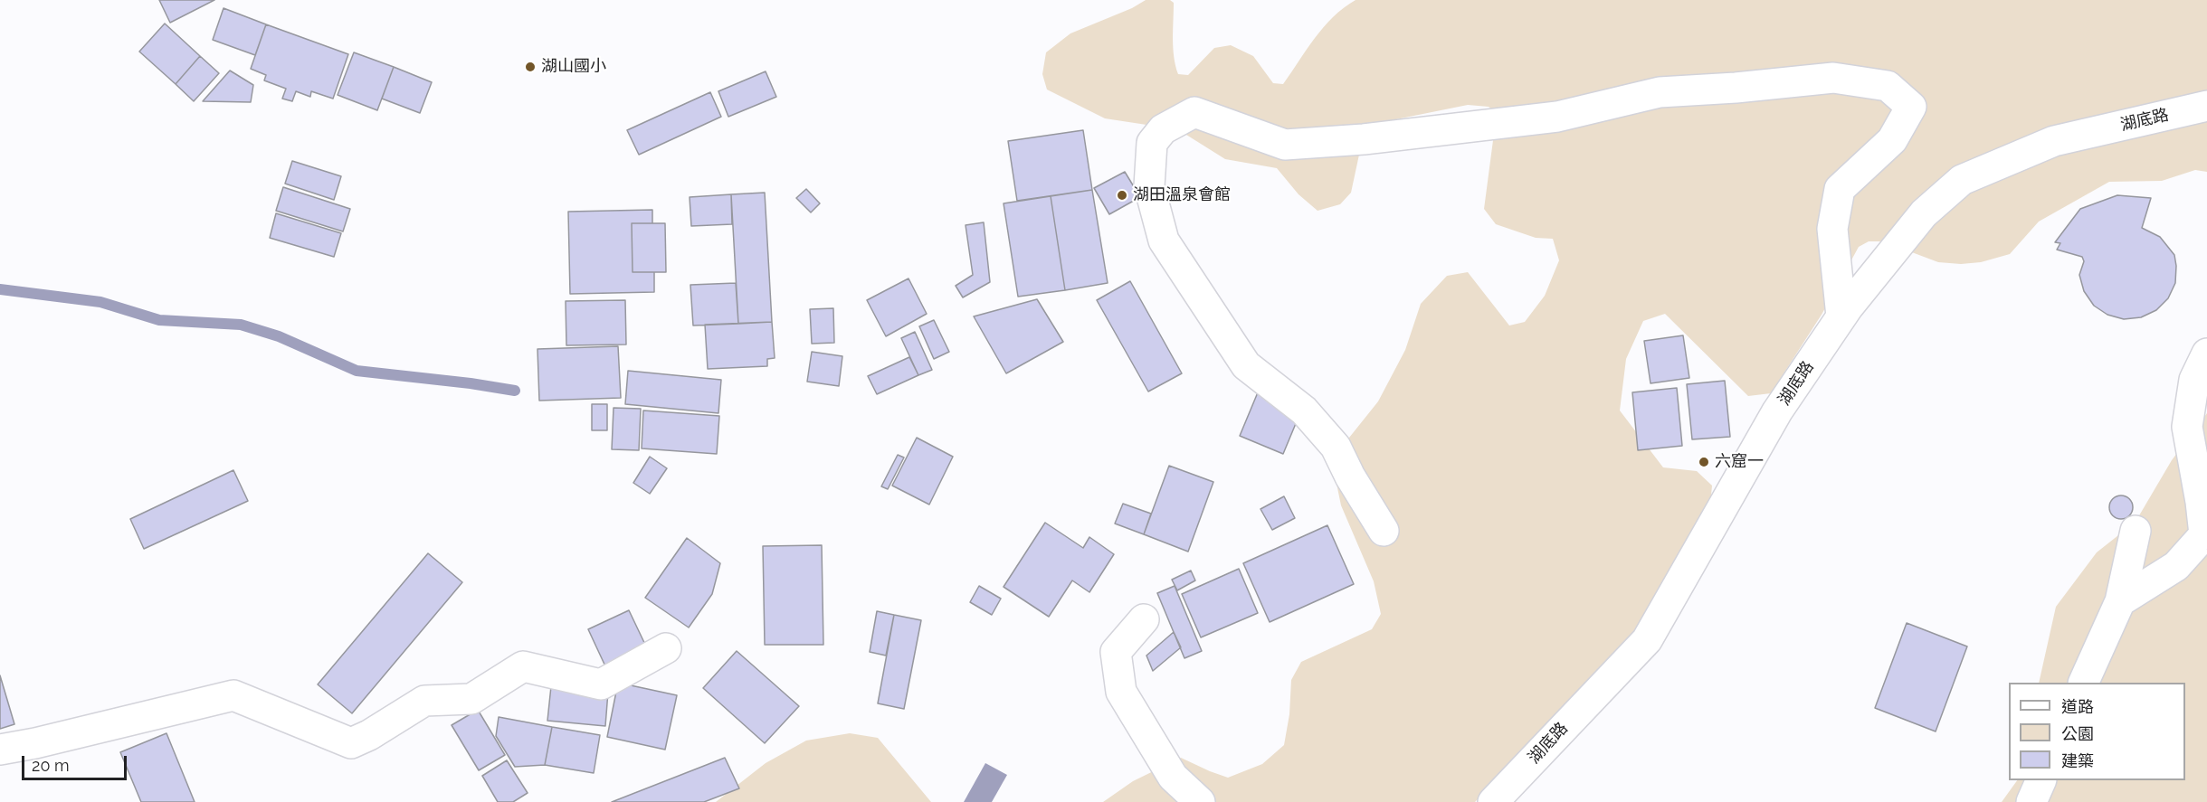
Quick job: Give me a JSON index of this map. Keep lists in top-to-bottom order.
{
  "streets": {
    "street": ["湖底路"]
  },
  "places": ["湖山國小", "湖田溫泉會館", "六窟一"],
  "legend": ["道路", "公園", "建築"],
  "scale_bar": "20 m"
}
